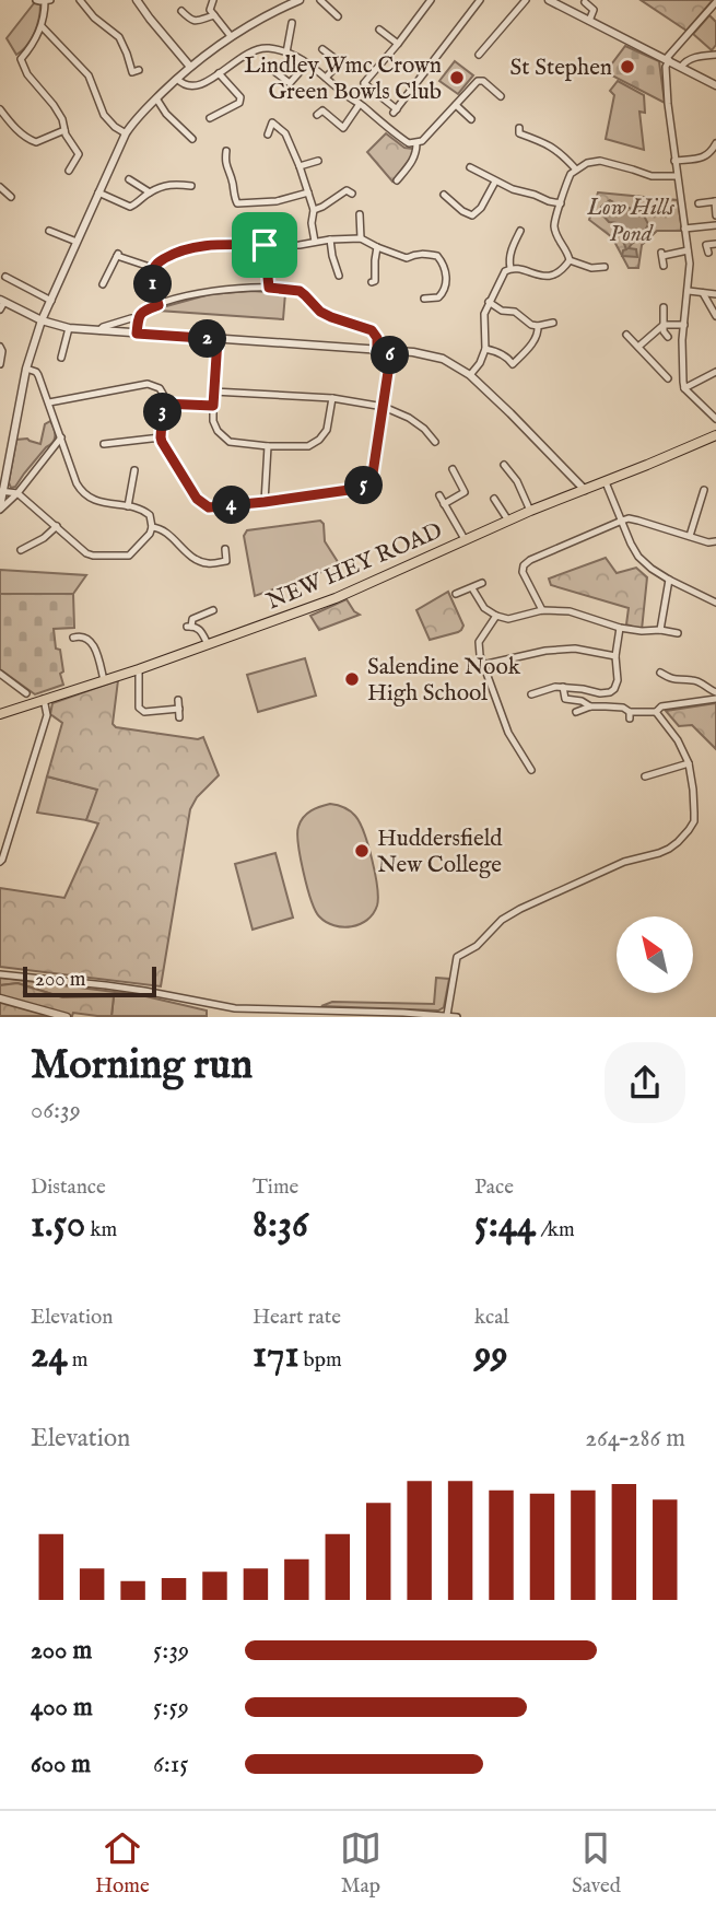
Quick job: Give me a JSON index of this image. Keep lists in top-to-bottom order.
{
  "streets": {
    "highway": ["NEW HEY ROAD"]
  },
  "parks": ["Low Hills Pond"],
  "places": [
    "St Stephen",
    "Lindley Wmc Crown Green Bowls Club",
    "Salendine Nook High School",
    "Huddersfield New College"
  ],
  "scale_bar": "200 m",
  "north": "top left",
  "page": {
    "pins": [
      "1",
      "2",
      "6",
      "3",
      "5",
      "4"
    ],
    "scale": "200 m",
    "heading": ["Morning run", "06:39"],
    "stats": [
      ["Distance", "1.50 km"],
      ["Time", "8:36"],
      ["Pace", "5:44 /km"],
      ["Elevation", "24 m"],
      ["Heart rate", "171 bpm"],
      ["kcal", "99"]
    ],
    "chart": ["Elevation", "264–286 m"],
    "list": [
      {
        "name": "200 m",
        "note": "5:39"
      },
      {
        "name": "400 m",
        "note": "5:59"
      },
      {
        "name": "600 m",
        "note": "6:15"
      }
    ],
    "tabs": ["Home", "Map", "Saved"]
  }
}
